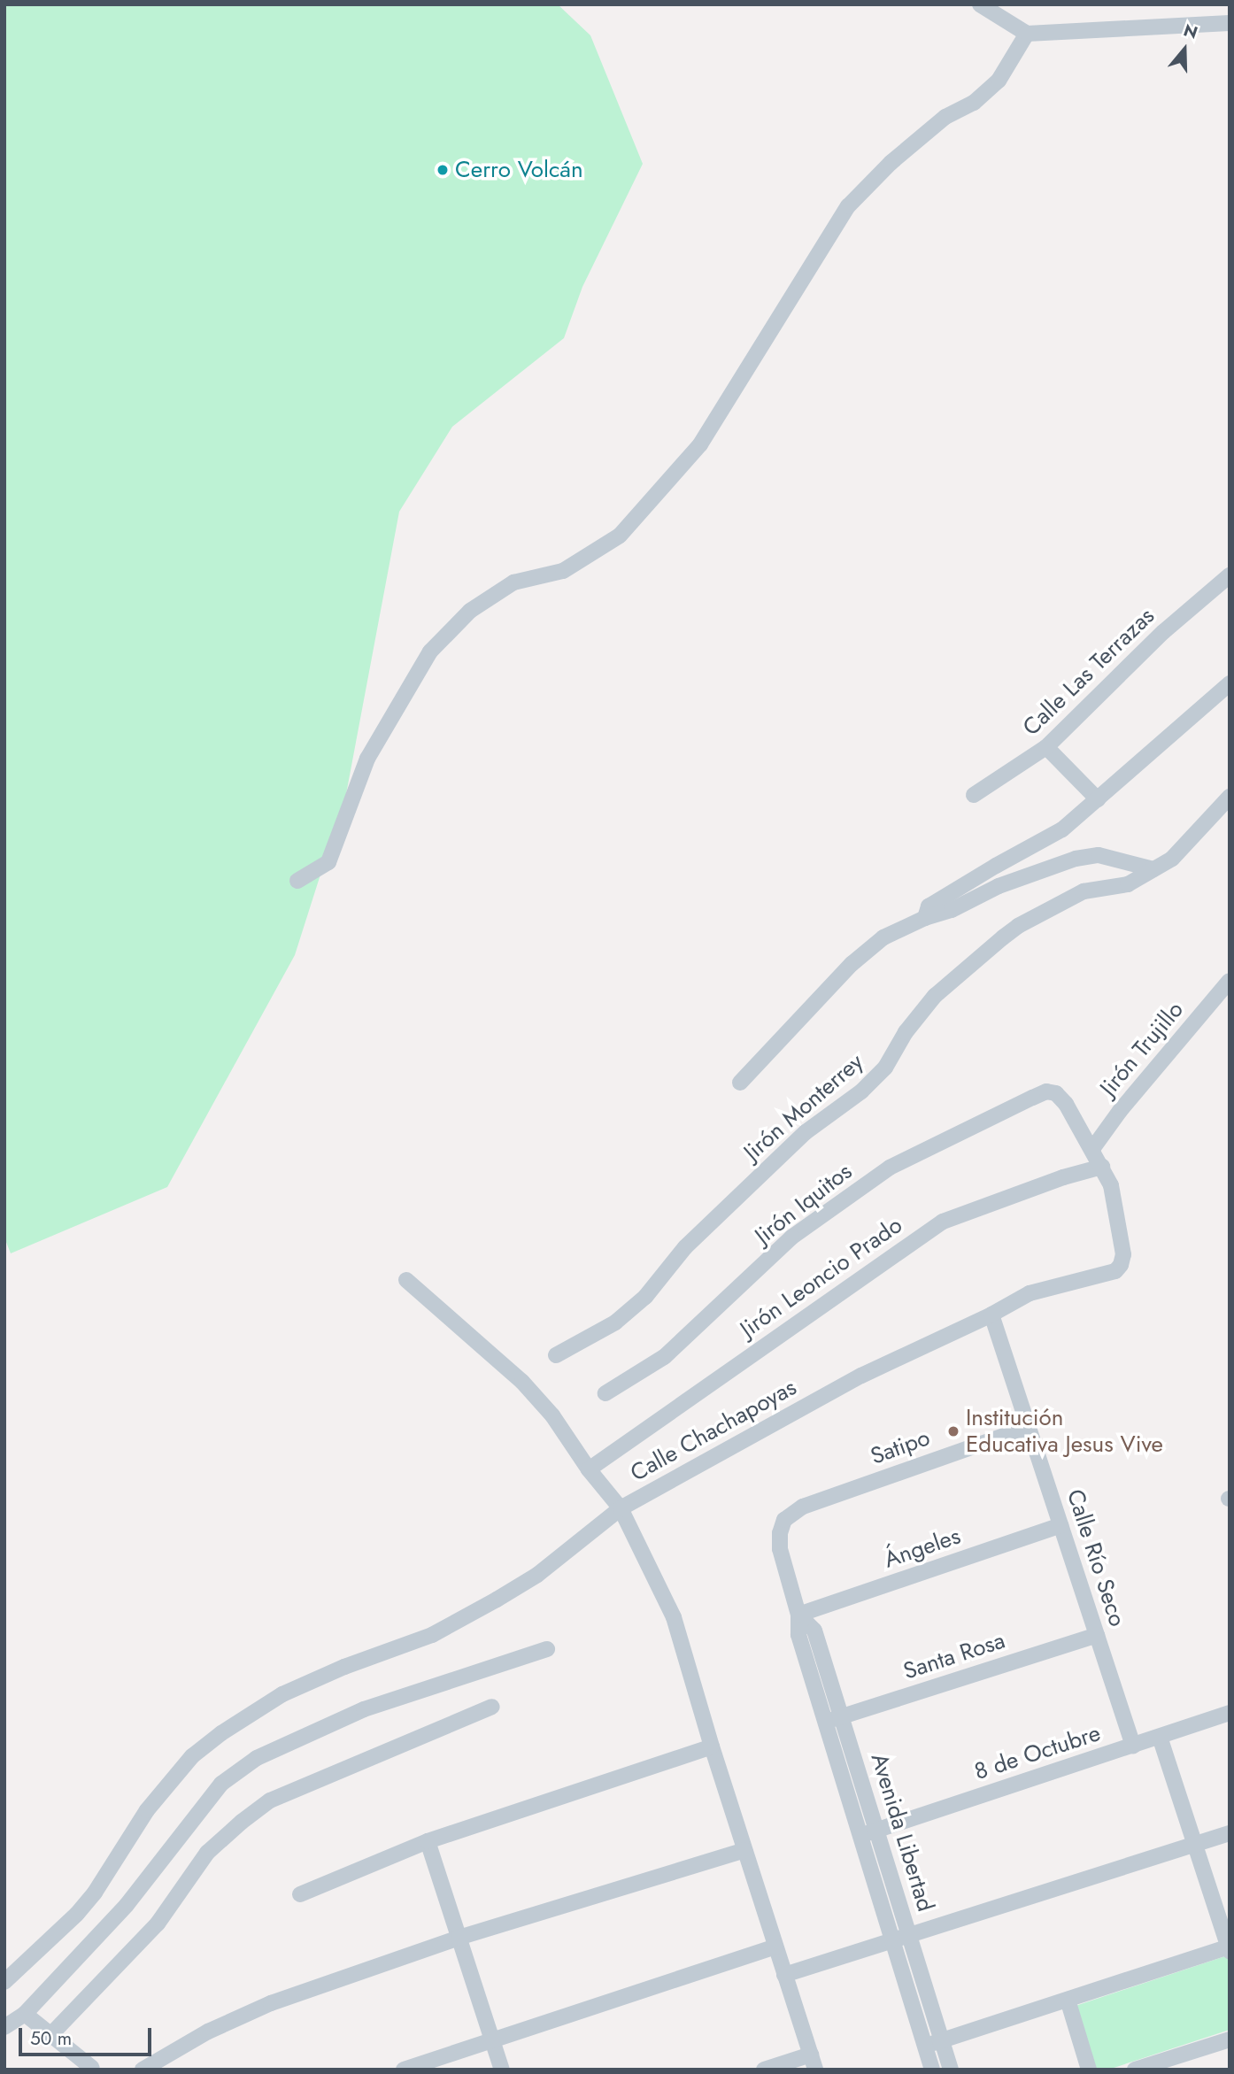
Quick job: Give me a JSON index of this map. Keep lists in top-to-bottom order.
{
  "streets": {
    "street": [
      "Calle Las Terrazas",
      "Jirón Trujillo",
      "Jirón Monterrey",
      "Jirón Iquitos",
      "Jirón Leoncio Prado",
      "Calle Chachapoyas",
      "Satipo",
      "Ángeles",
      "Calle Río Seco",
      "Santa Rosa",
      "8 de Octubre",
      "Avenida Libertad"
    ]
  },
  "crossings": [
    ["Jirón Trujillo", "Jirón Iquitos"],
    ["Jirón Leoncio Prado", "Calle Chachapoyas"],
    ["Calle Chachapoyas", "Calle Río Seco"],
    ["Satipo", "Calle Río Seco"],
    ["Satipo", "Avenida Libertad"],
    ["Ángeles", "Calle Río Seco"],
    ["Ángeles", "Avenida Libertad"],
    ["Calle Río Seco", "Santa Rosa"],
    ["Calle Río Seco", "8 de Octubre"],
    ["Santa Rosa", "Avenida Libertad"],
    ["8 de Octubre", "Avenida Libertad"]
  ],
  "places": ["Cerro Volcán", "Institución Educativa Jesus Vive"],
  "scale_bar": "50 m",
  "north": "top"
}
